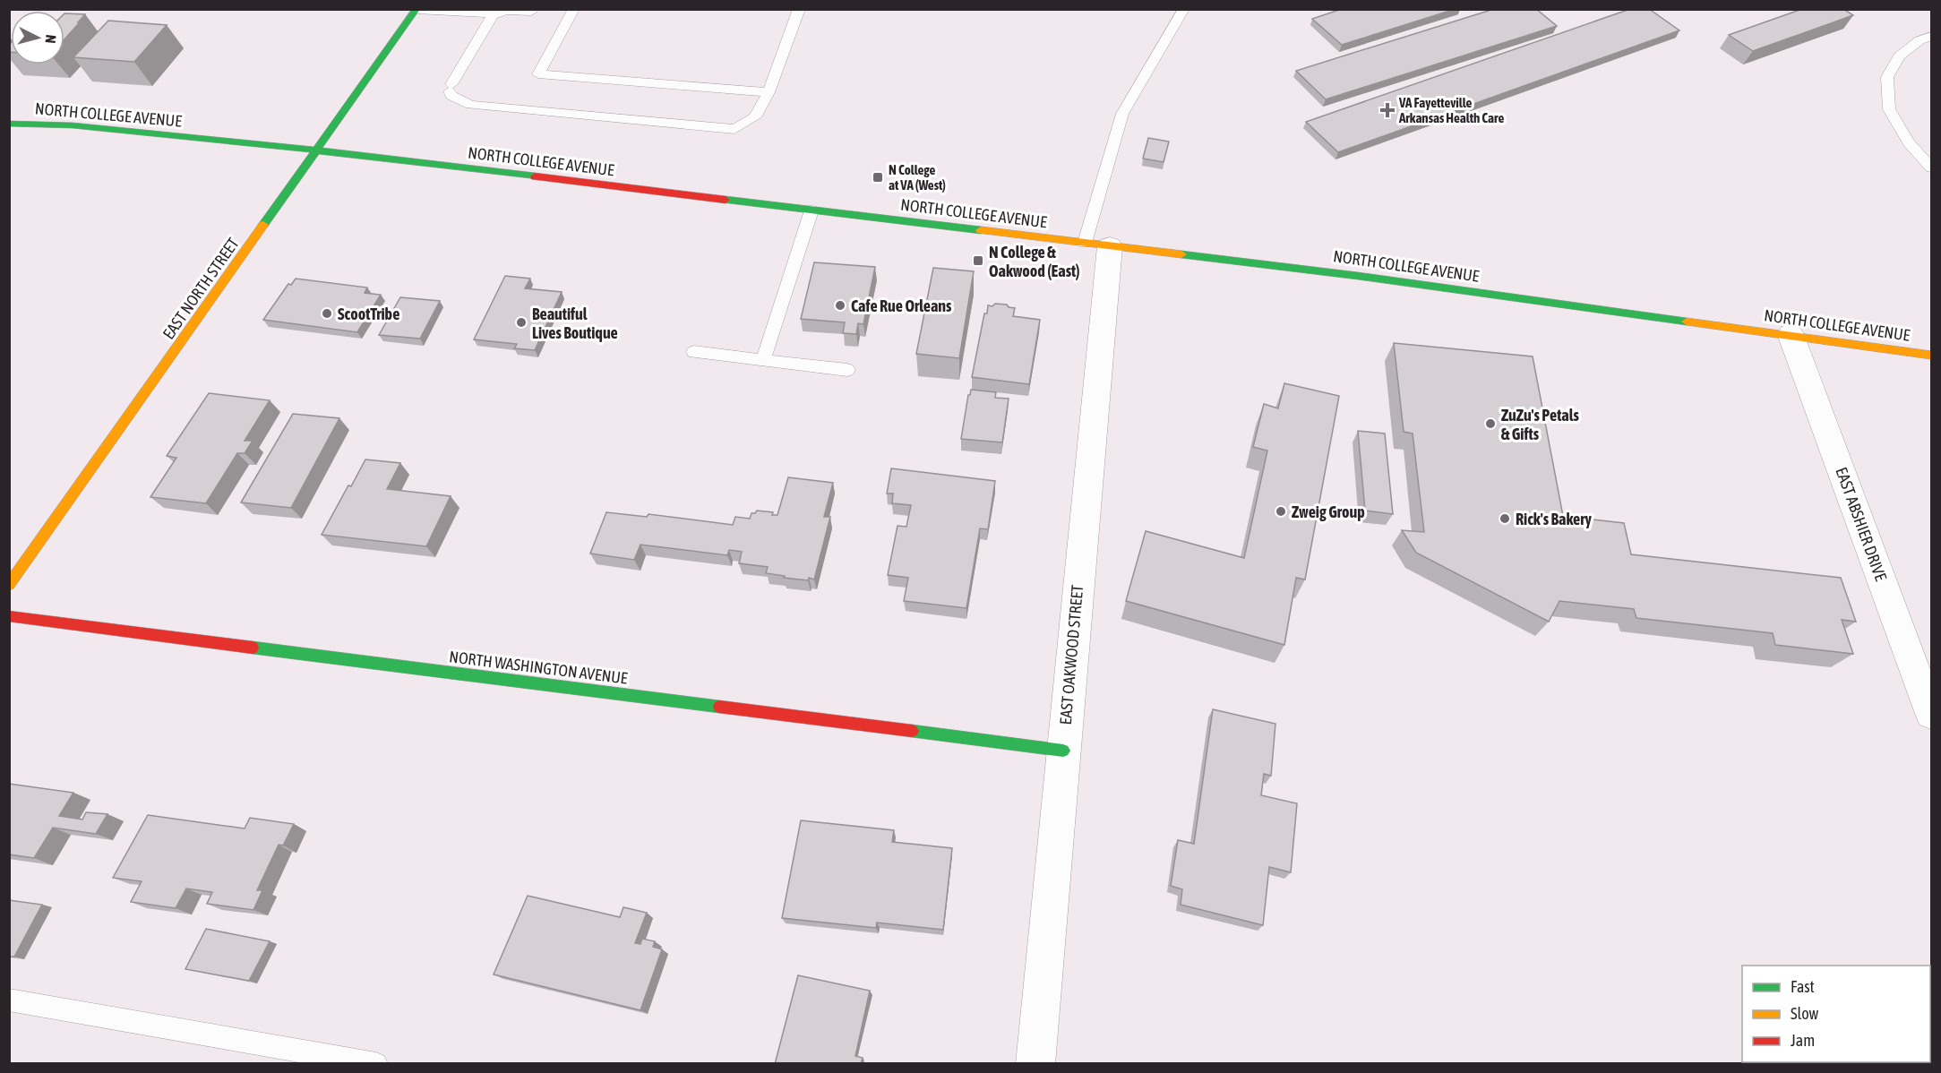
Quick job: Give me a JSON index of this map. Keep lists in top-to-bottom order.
{
  "streets": {
    "main road": ["NORTH COLLEGE AVENUE", "EAST NORTH STREET", "NORTH WASHINGTON AVENUE"],
    "street": ["EAST ABSHIER DRIVE", "EAST OAKWOOD STREET"]
  },
  "crossings": [
    ["NORTH COLLEGE AVENUE", "EAST NORTH STREET"],
    ["NORTH COLLEGE AVENUE", "EAST ABSHIER DRIVE"],
    ["NORTH COLLEGE AVENUE", "EAST OAKWOOD STREET"],
    ["EAST OAKWOOD STREET", "NORTH WASHINGTON AVENUE"]
  ],
  "places": {
    "health": ["VA Fayetteville Arkansas Health Care"],
    "transit": ["N College at VA (West)", "N College & Oakwood (East)"],
    "other": [
      "Cafe Rue Orleans",
      "ScootTribe",
      "Beautiful Lives Boutique",
      "ZuZu's Petals & Gifts",
      "Zweig Group",
      "Rick's Bakery"
    ]
  },
  "legend": ["Fast", "Slow", "Jam"],
  "north": "right"
}
